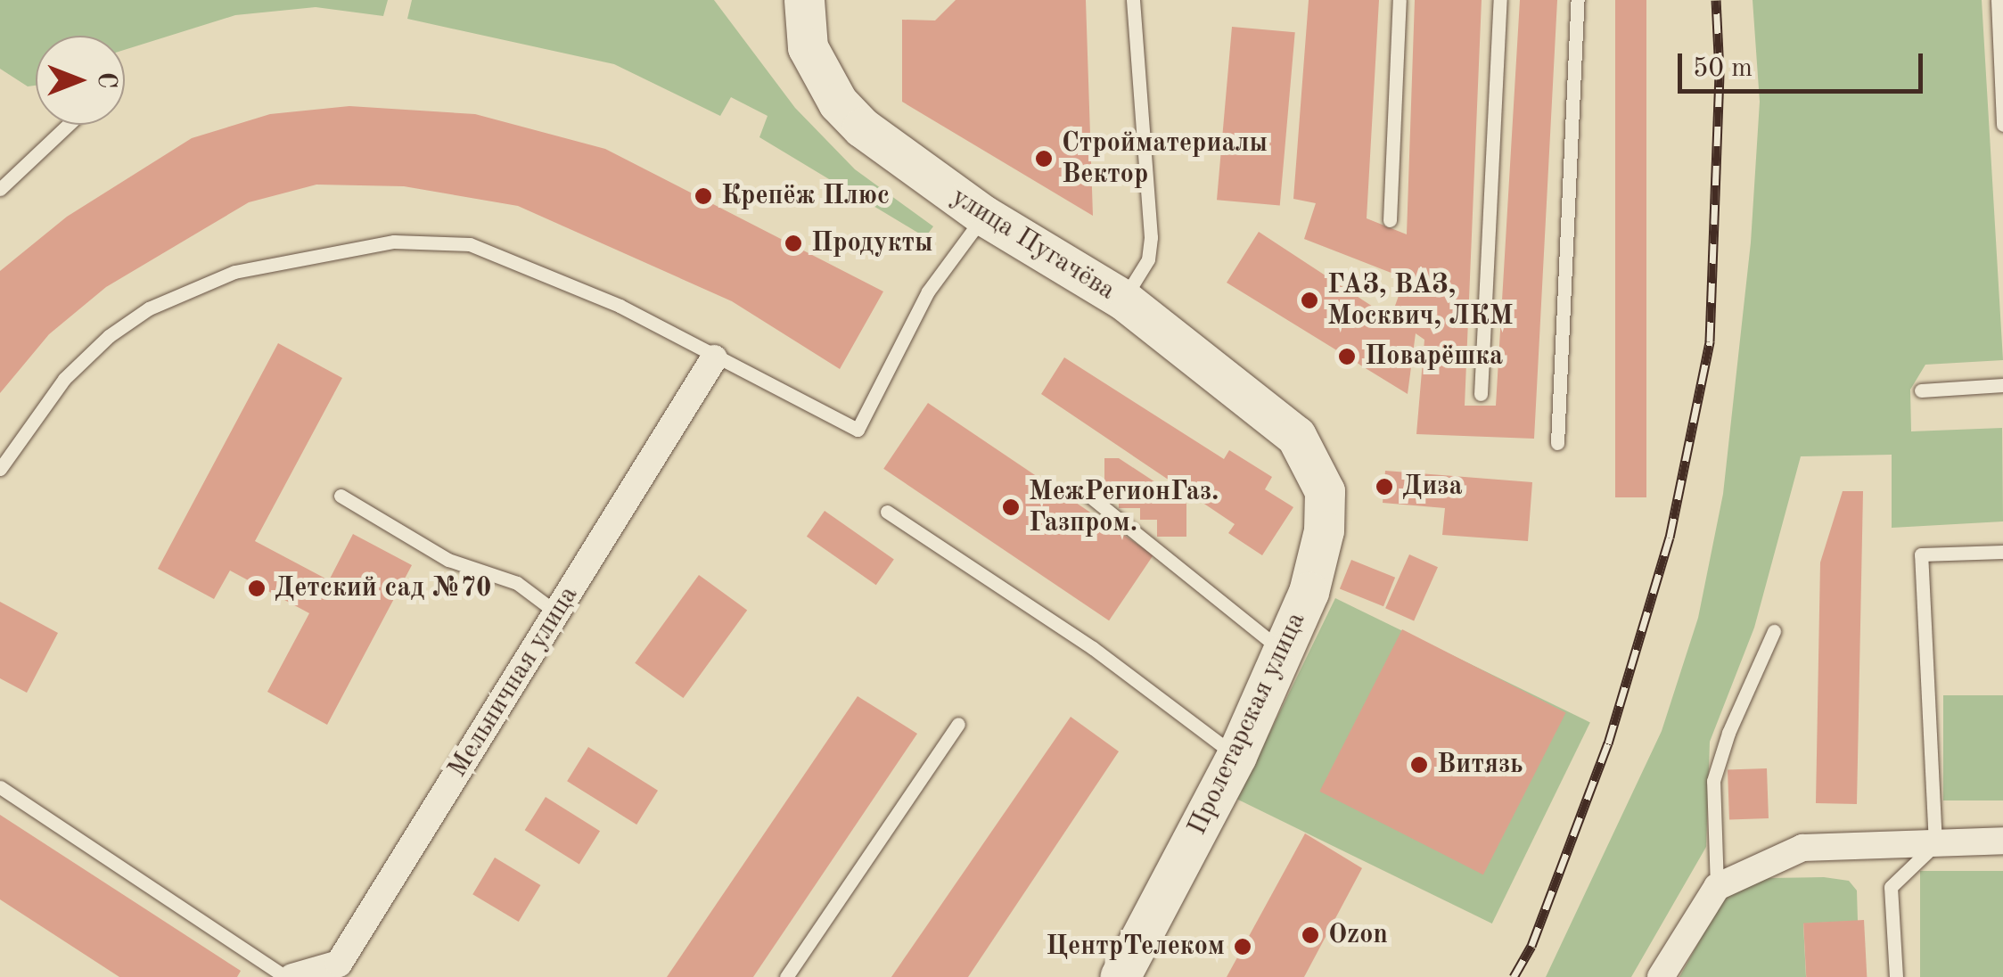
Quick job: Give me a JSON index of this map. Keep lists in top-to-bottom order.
{
  "streets": {
    "main road": ["улица Пугачёва", "Пролетарская улица"],
    "street": ["Мельничная улица"]
  },
  "crossings": [
    ["улица Пугачёва", "Пролетарская улица"]
  ],
  "places": [
    "Стройматериалы Вектор",
    "Крепёж Плюс",
    "Продукты",
    "ГАЗ, ВАЗ, Москвич, ЛКМ",
    "Поварёшка",
    "Диза",
    "МежРегионГаз. Газпром.",
    "Детский сад №70",
    "Витязь",
    "Ozon",
    "ЦентрТелеком"
  ],
  "scale_bar": "50 m",
  "north": "right"
}
